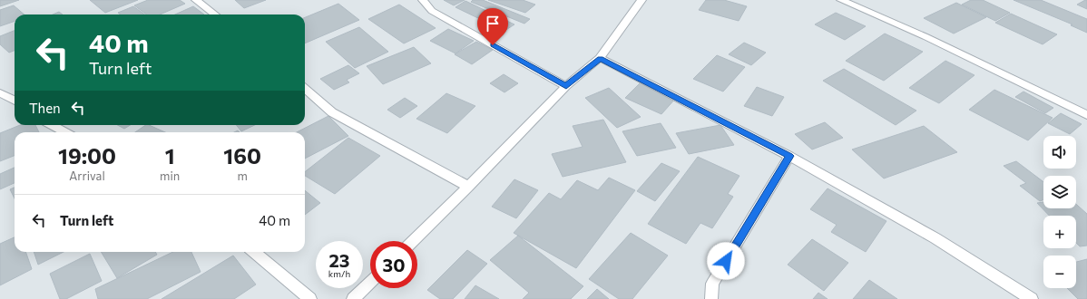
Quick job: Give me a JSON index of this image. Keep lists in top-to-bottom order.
{
  "page": {
    "turn": ["40 m", "Turn left"],
    "then": "Then",
    "eta": [
      "19:00",
      "Arrival",
      "1",
      "min",
      "160",
      "m"
    ],
    "map_buttons": ["+", "−"],
    "list": [
      {
        "name": "Turn left",
        "value": "40 m"
      }
    ],
    "speed": "23 km/h",
    "limit": "30"
  }
}
